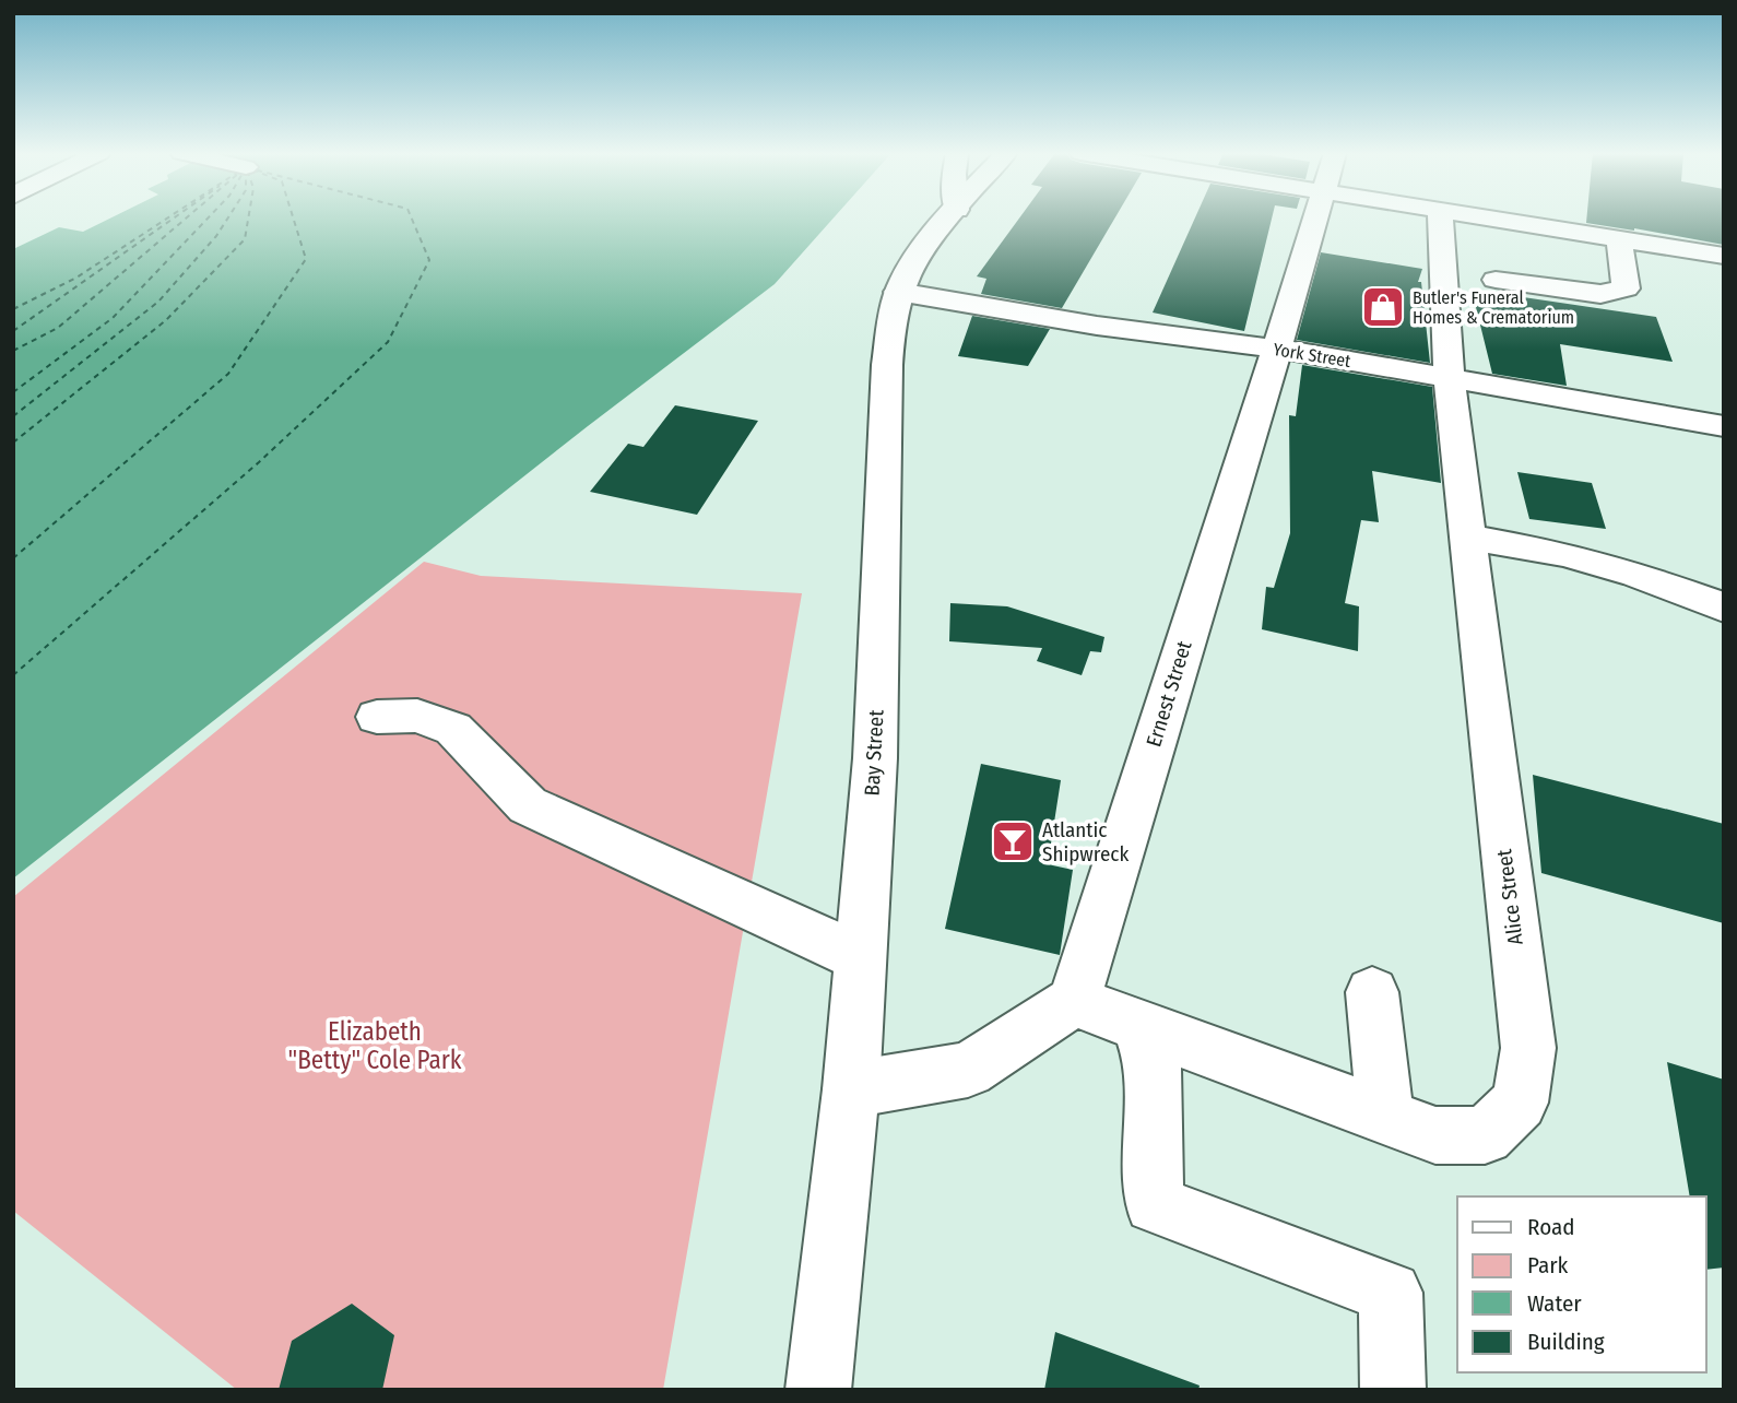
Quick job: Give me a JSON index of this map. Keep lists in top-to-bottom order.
{
  "streets": {
    "main road": [
      "York Street",
      "Ernest Street",
      "Bay Street",
      "Alice Street"
    ]
  },
  "crossings": [
    ["York Street", "Ernest Street"],
    ["York Street", "Bay Street"],
    ["York Street", "Alice Street"],
    ["Ernest Street", "Alice Street"]
  ],
  "parks": ["Elizabeth \"Betty\" Cole Park"],
  "places": {
    "shop": ["Butler's Funeral Homes & Crematorium"],
    "bar": ["Atlantic Shipwreck"]
  },
  "legend": [
    "Road",
    "Park",
    "Water",
    "Building"
  ]
}
